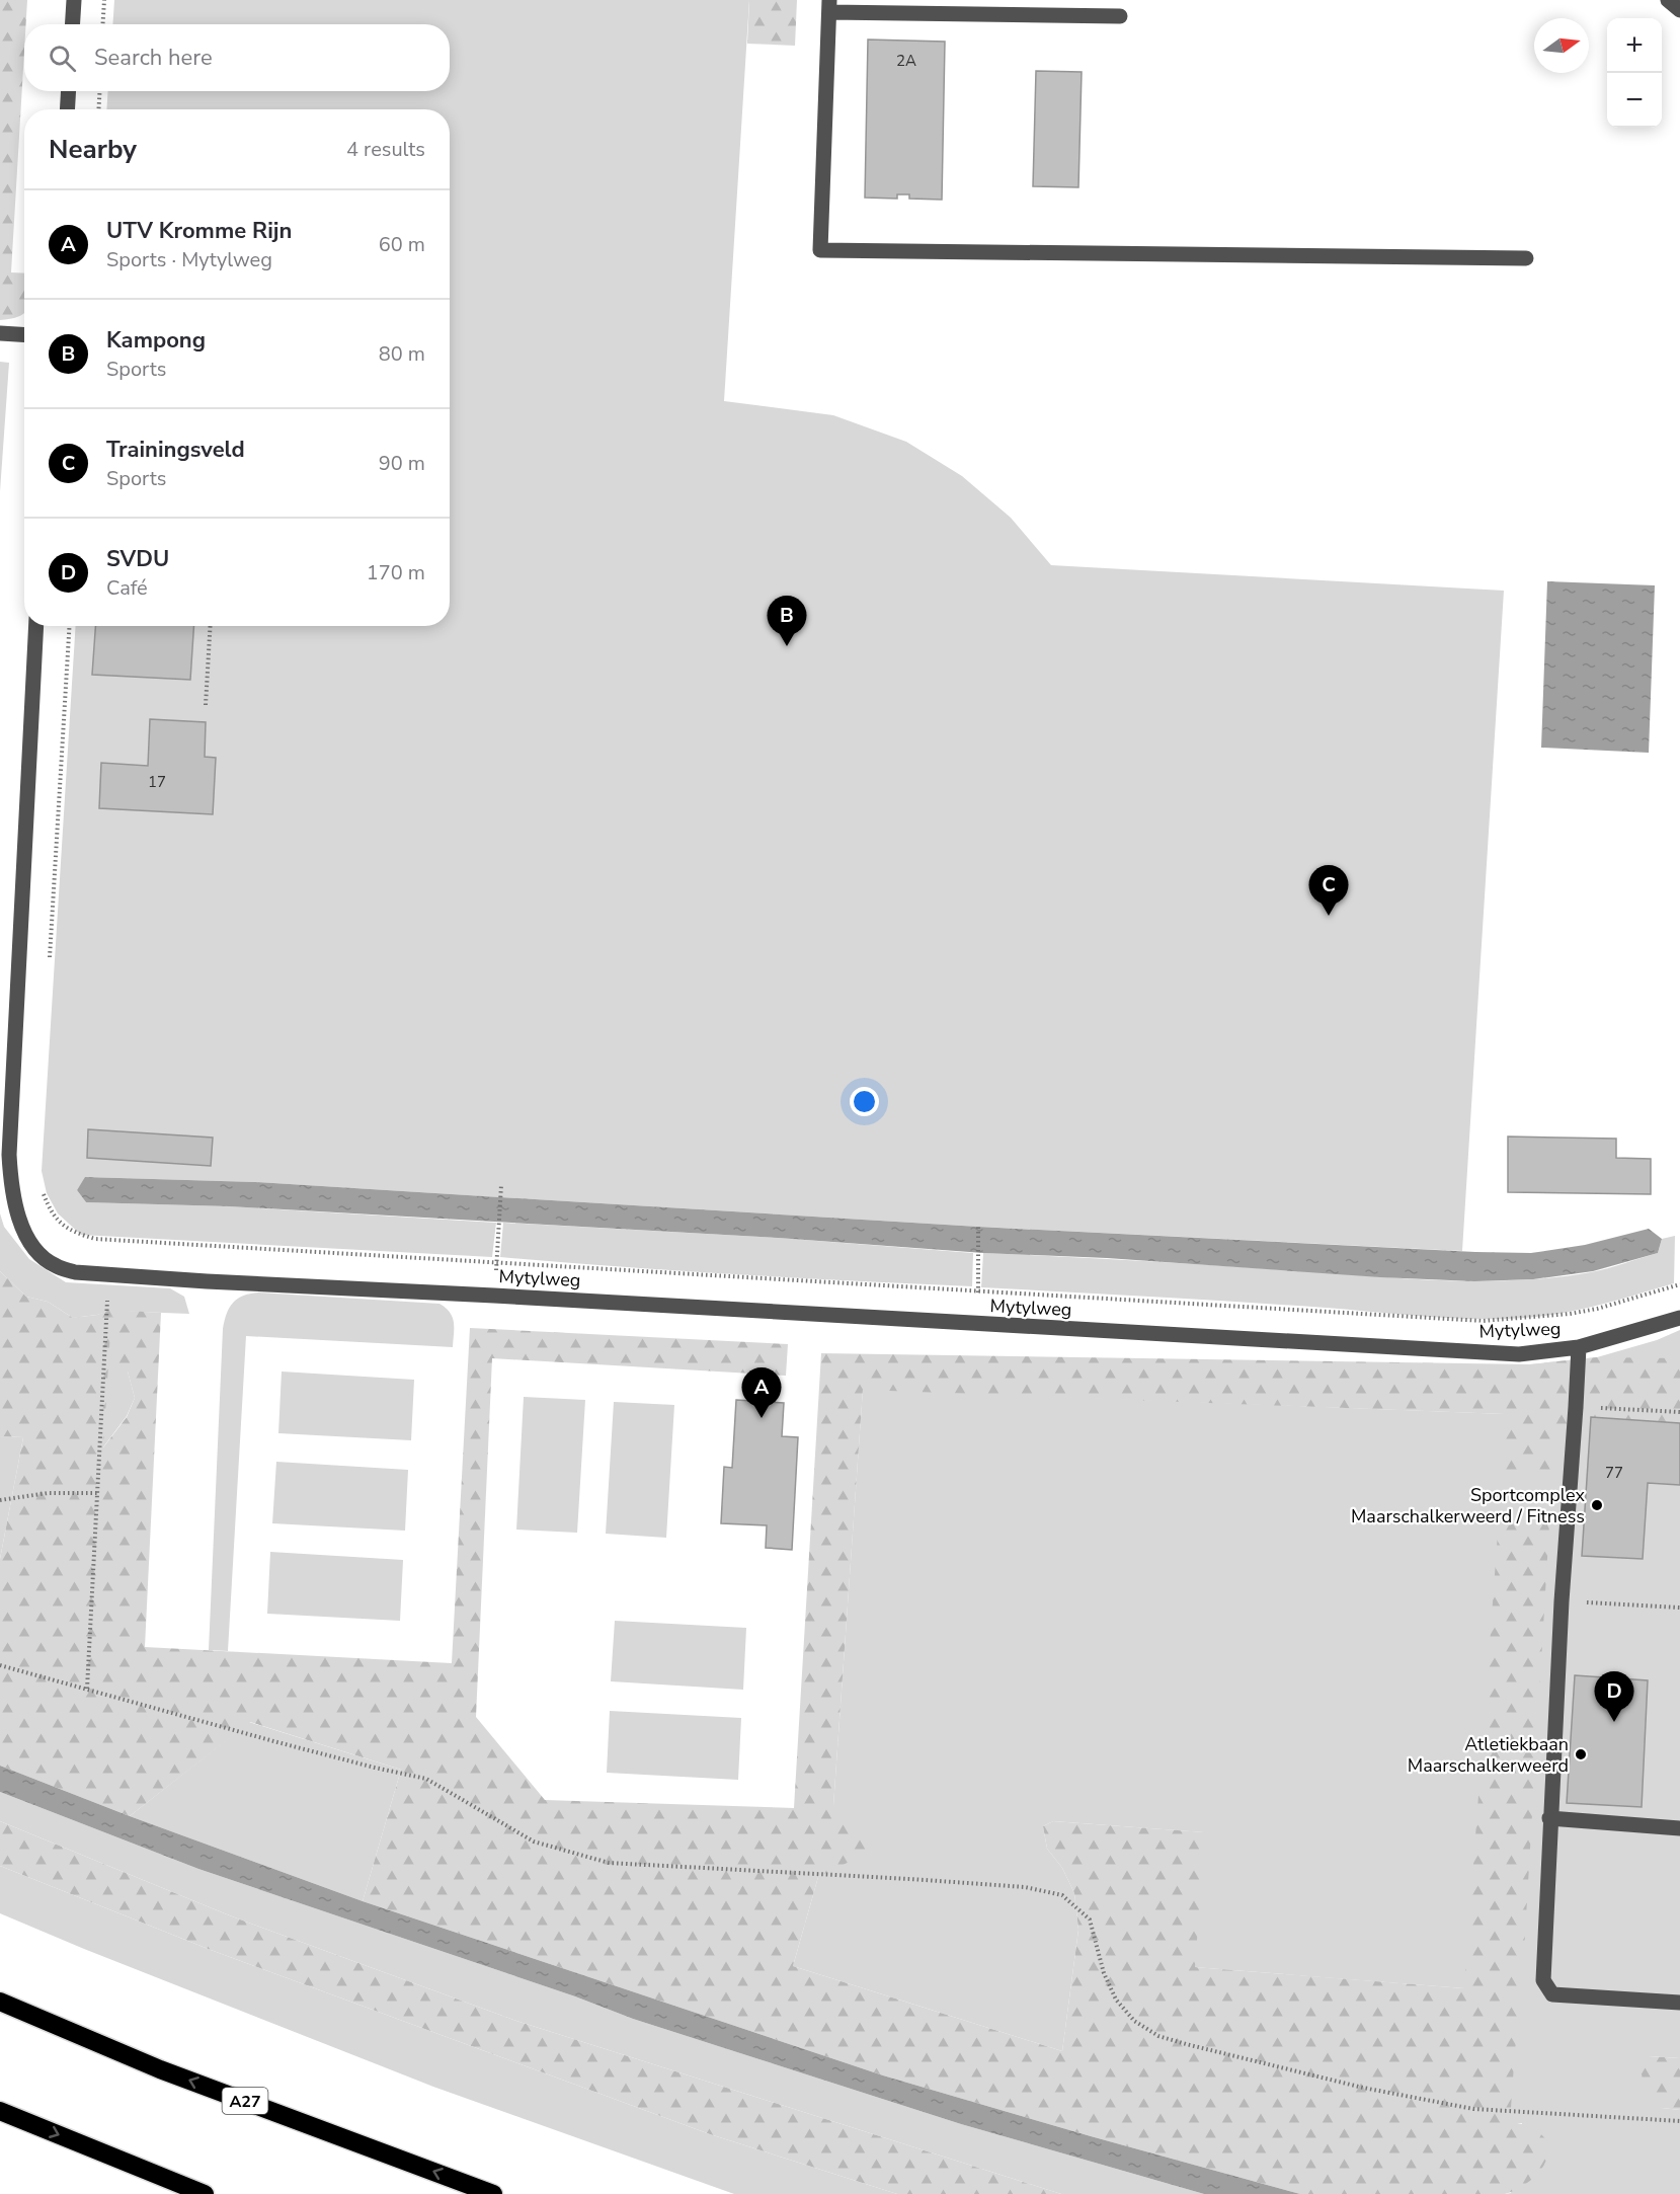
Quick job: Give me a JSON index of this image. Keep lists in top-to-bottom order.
{
  "streets": {
    "highway": ["A27"],
    "street": ["Mytylweg"]
  },
  "places": ["Sportcomplex Maarschalkerweerd / Fitness", "Atletiekbaan Maarschalkerweerd"],
  "house_numbers": ["2A", "17", "77"],
  "north": "right",
  "page": {
    "map_buttons": ["+", "−"],
    "search": "Search here",
    "heading": ["Nearby", "4 results"],
    "list": [
      {
        "mark": "A",
        "name": "UTV Kromme Rijn",
        "note": "Sports · Mytylweg",
        "value": "60 m"
      },
      {
        "mark": "B",
        "name": "Kampong",
        "note": "Sports",
        "value": "80 m"
      },
      {
        "mark": "C",
        "name": "Trainingsveld",
        "note": "Sports",
        "value": "90 m"
      },
      {
        "mark": "D",
        "name": "SVDU",
        "note": "Café",
        "value": "170 m"
      }
    ],
    "pins": [
      "B",
      "C",
      "A",
      "D"
    ]
  }
}
